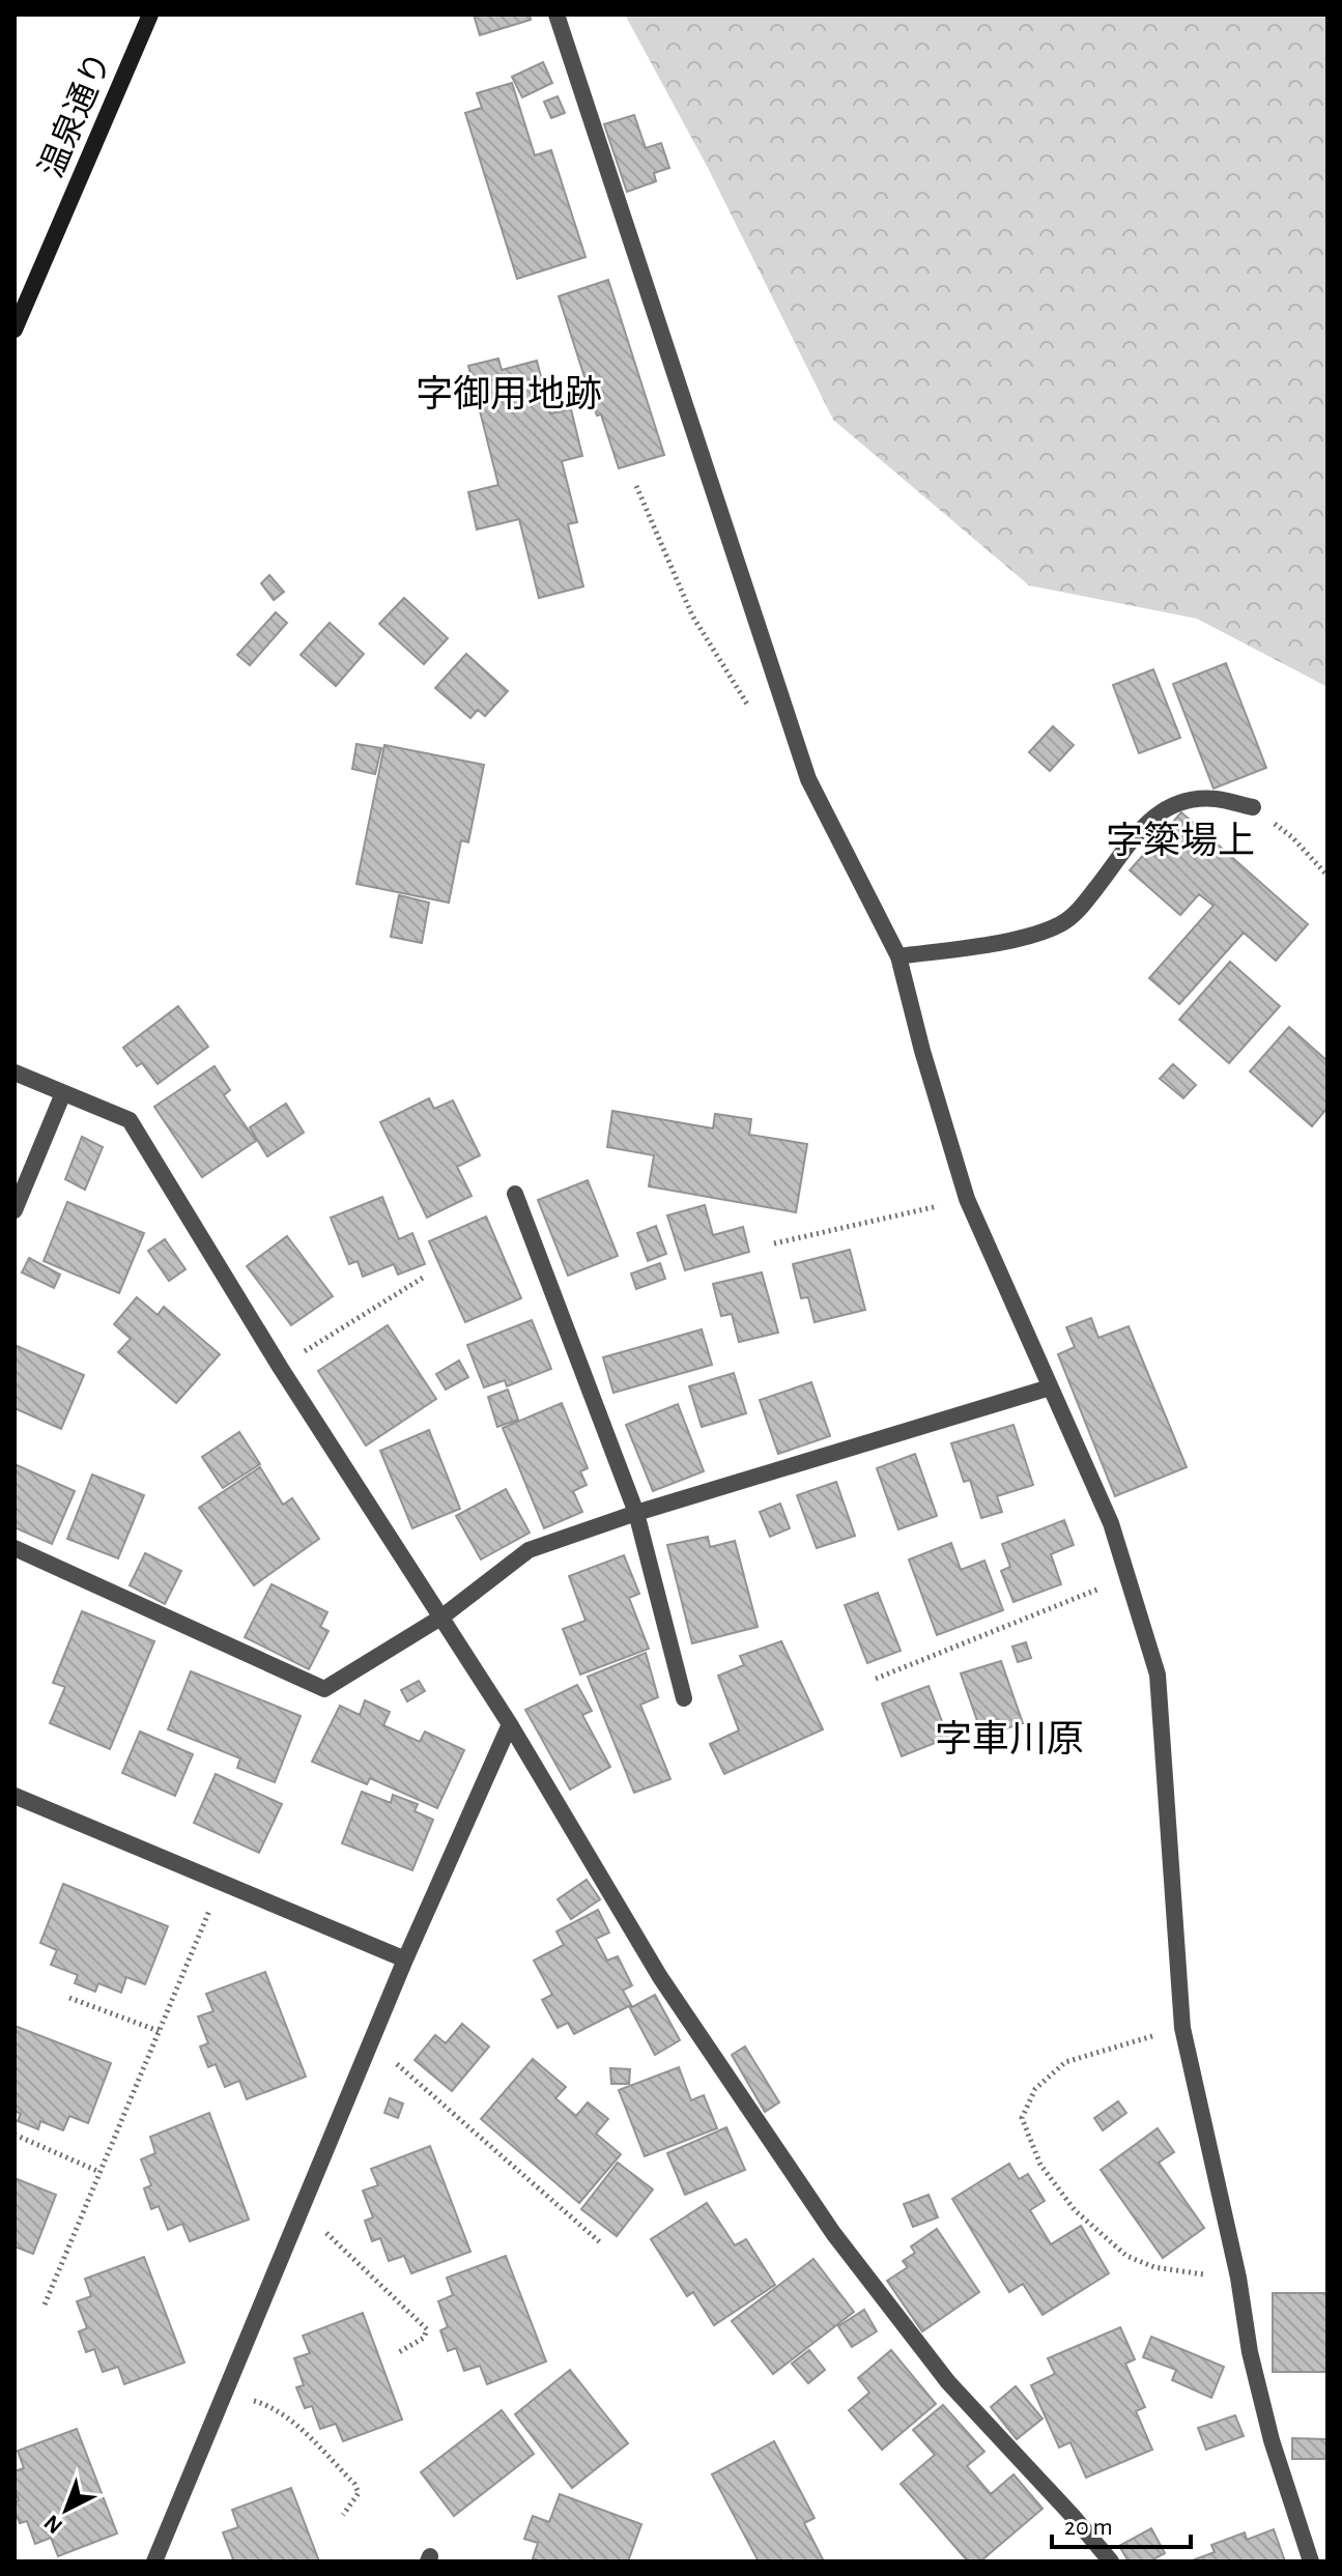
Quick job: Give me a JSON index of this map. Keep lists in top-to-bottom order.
{
  "streets": {
    "street": ["温泉通り"]
  },
  "districts": ["字御用地跡", "字簗場上", "字車川原"],
  "scale_bar": "20 m",
  "north": "bottom left"
}
